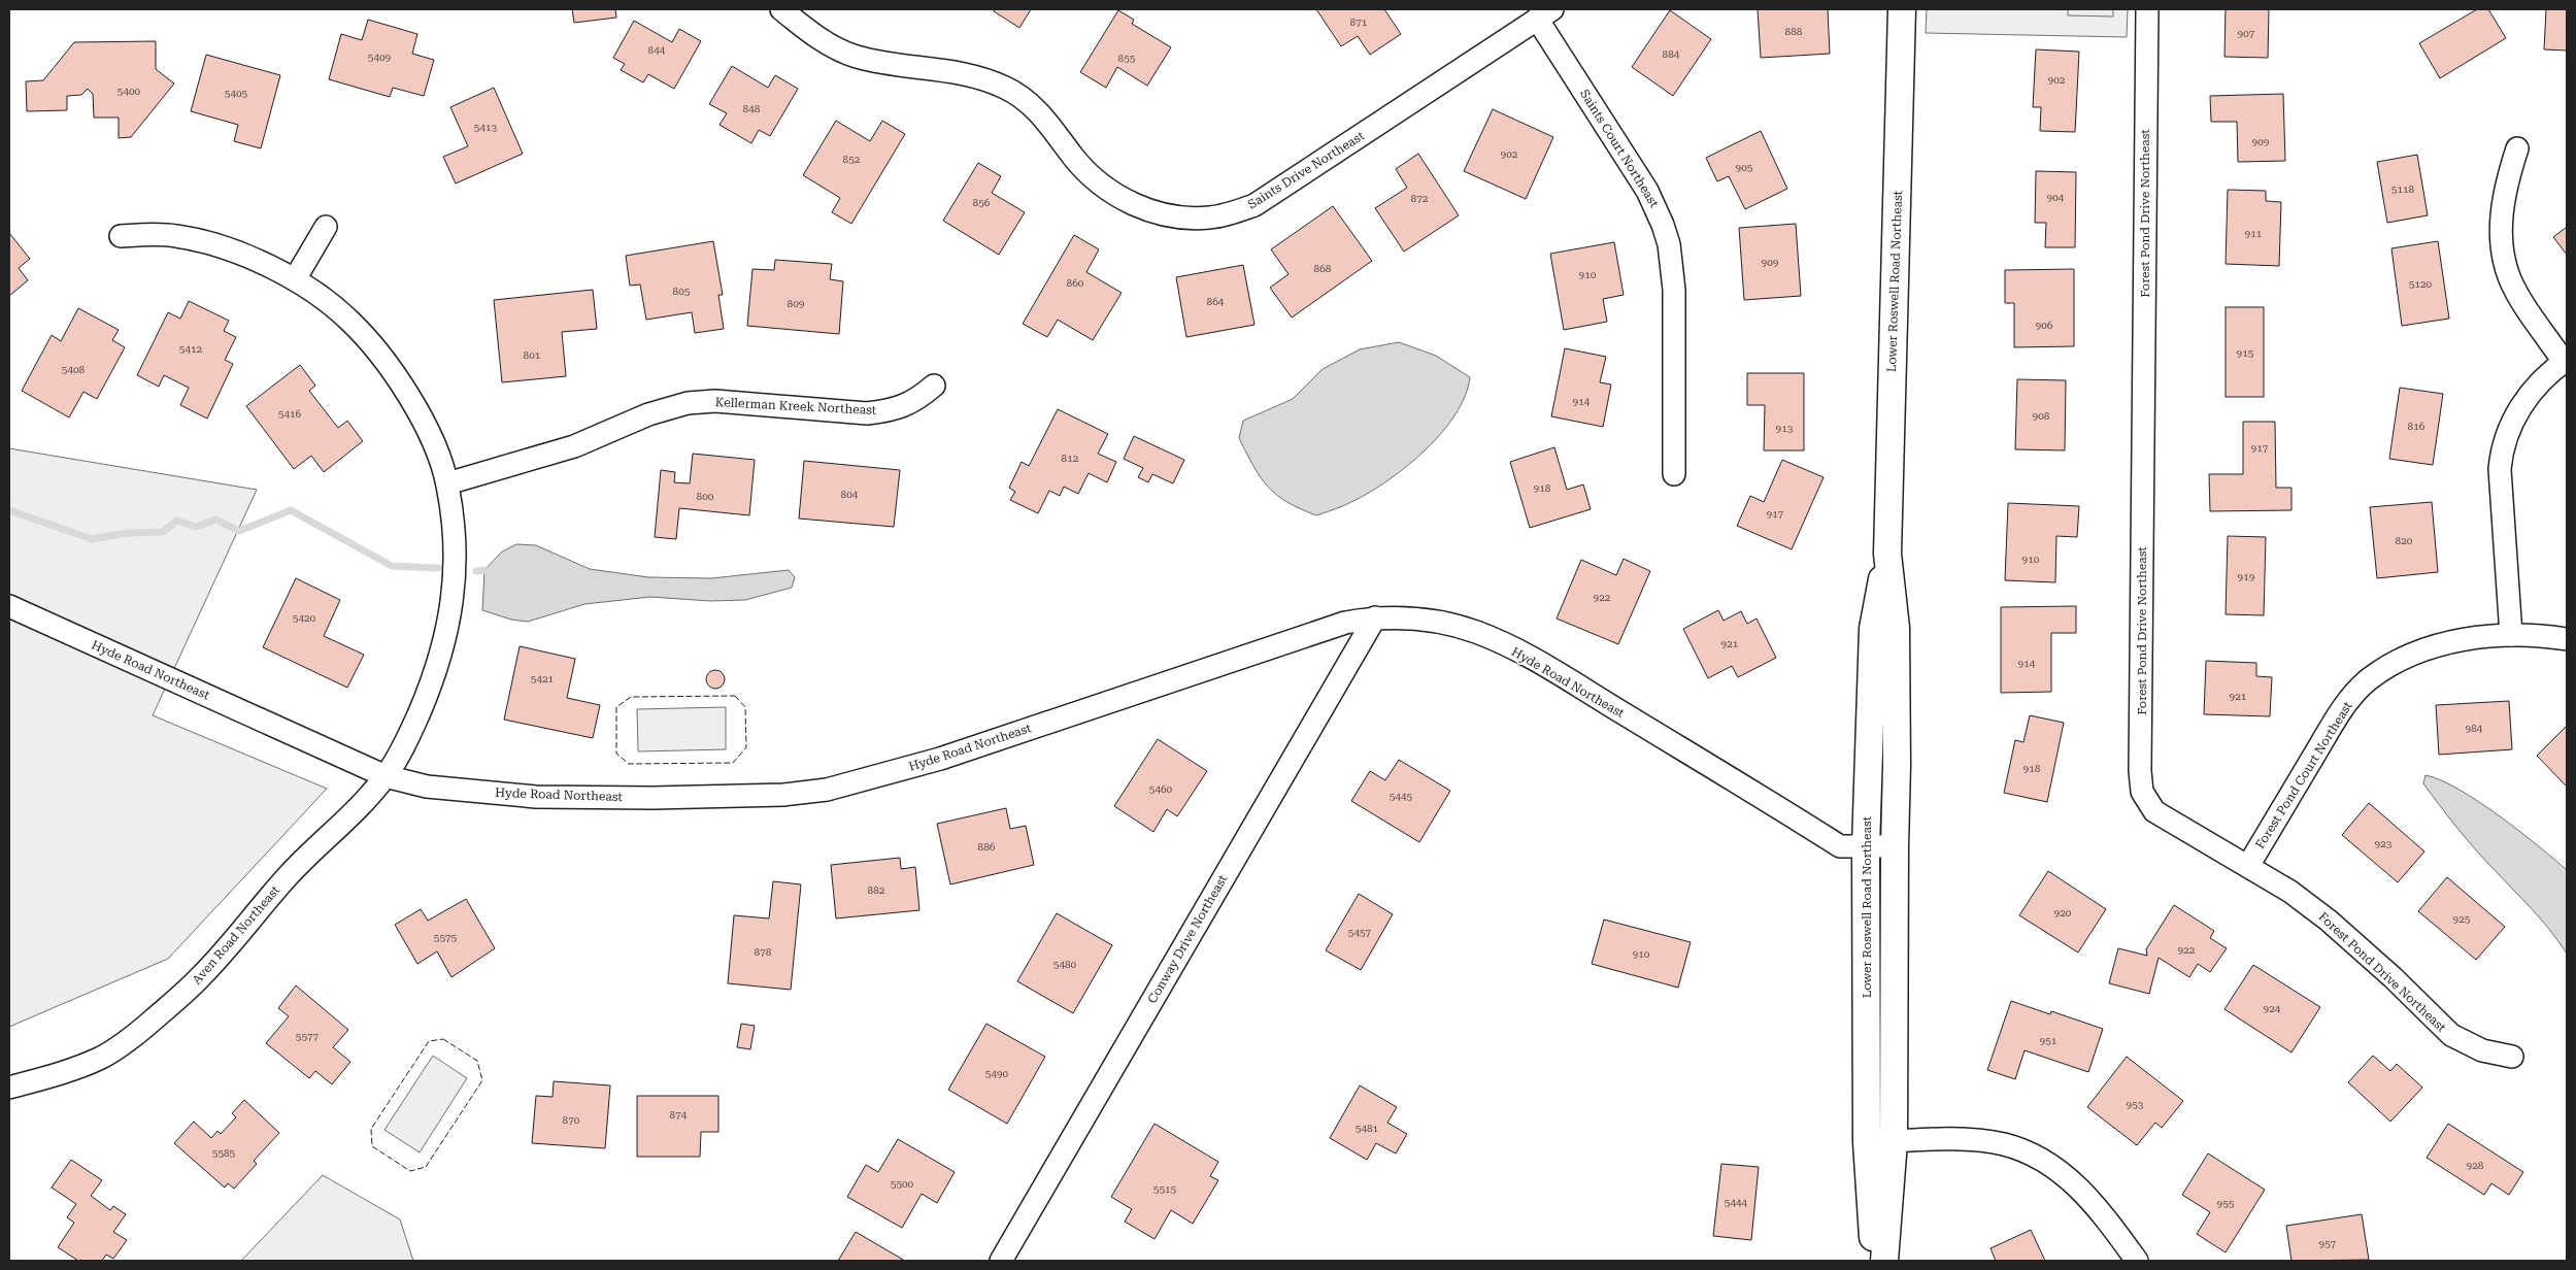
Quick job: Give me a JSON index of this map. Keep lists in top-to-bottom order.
{
  "streets": {
    "street": [
      "Saints Court Northeast",
      "Saints Drive Northeast",
      "Forest Pond Drive Northeast",
      "Lower Roswell Road Northeast",
      "Kellerman Kreek Northeast",
      "Hyde Road Northeast",
      "Forest Pond Court Northeast",
      "Aven Road Northeast",
      "Conway Drive Northeast"
    ]
  },
  "crossings": [
    ["Saints Court Northeast", "Saints Drive Northeast"],
    ["Forest Pond Drive Northeast", "Forest Pond Court Northeast"],
    ["Lower Roswell Road Northeast", "Hyde Road Northeast"],
    ["Kellerman Kreek Northeast", "Aven Road Northeast"],
    ["Hyde Road Northeast", "Aven Road Northeast"],
    ["Hyde Road Northeast", "Conway Drive Northeast"]
  ],
  "house_numbers": [
    "871",
    "888",
    "907",
    "844",
    "884",
    "5409",
    "855",
    "902",
    "5400",
    "5405",
    "848",
    "5413",
    "909",
    "902",
    "852",
    "905",
    "5118",
    "904",
    "872",
    "856",
    "911",
    "909",
    "868",
    "910",
    "860",
    "5120",
    "805",
    "864",
    "809",
    "906",
    "5412",
    "915",
    "801",
    "5408",
    "914",
    "5416",
    "908",
    "816",
    "913",
    "917",
    "812",
    "918",
    "804",
    "800",
    "917",
    "820",
    "910",
    "919",
    "922",
    "5420",
    "921",
    "914",
    "5421",
    "921",
    "984",
    "918",
    "5460",
    "5445",
    "923",
    "886",
    "882",
    "920",
    "925",
    "5457",
    "5575",
    "922",
    "878",
    "910",
    "5480",
    "924",
    "5577",
    "951",
    "5490",
    "953",
    "874",
    "870",
    "5481",
    "5585",
    "928",
    "5500",
    "5515",
    "5444",
    "955",
    "957"
  ]
}
